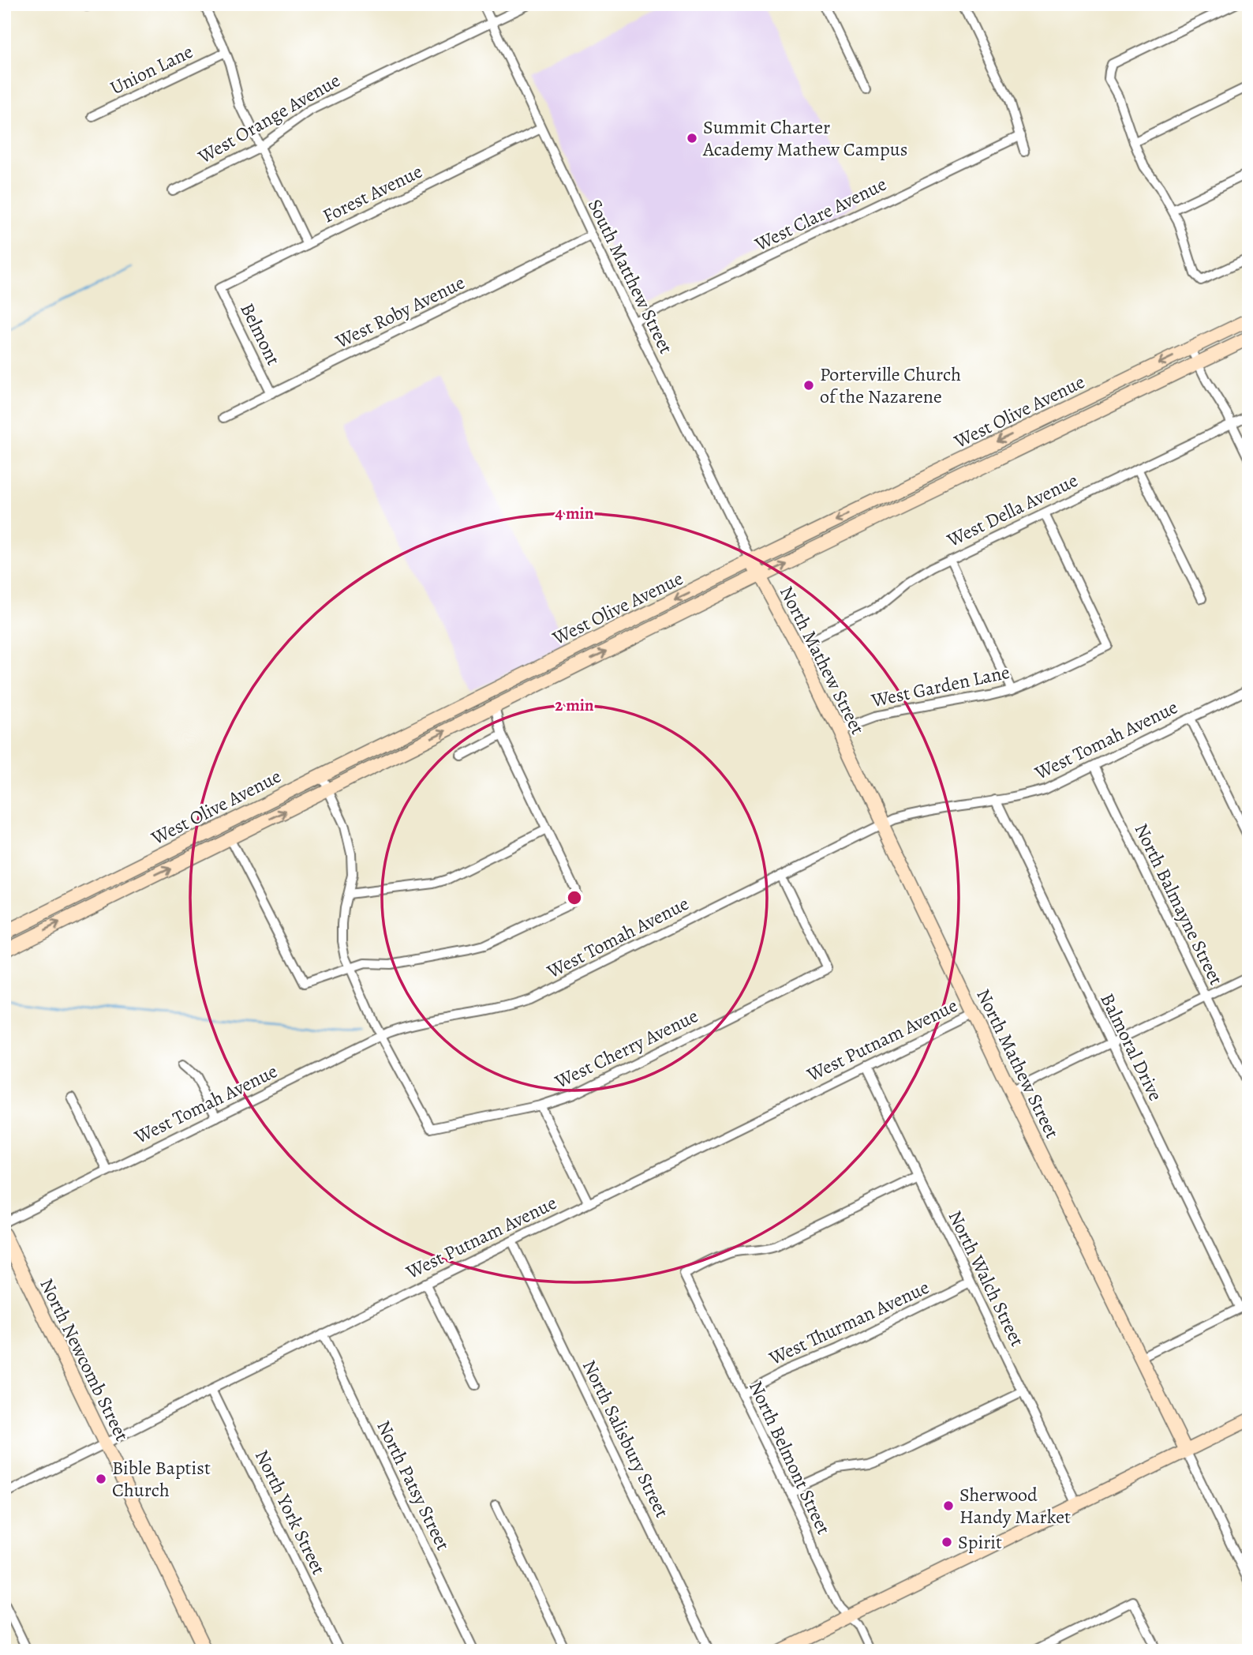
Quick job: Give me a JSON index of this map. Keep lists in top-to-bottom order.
{
  "streets": {
    "main road": ["West Olive Avenue", "North Mathew Street", "North Newcomb Street"],
    "street": [
      "Union Lane",
      "West Orange Avenue",
      "Forest Avenue",
      "West Clare Avenue",
      "South Matthew Street",
      "West Roby Avenue",
      "Belmont",
      "West Della Avenue",
      "West Garden Lane",
      "West Tomah Avenue",
      "North Balmayne Street",
      "West Putnam Avenue",
      "Balmoral Drive",
      "West Cherry Avenue",
      "North Walch Street",
      "West Thurman Avenue",
      "North Salisbury Street",
      "North Belmont Street",
      "North Patsy Street",
      "North York Street"
    ]
  },
  "crossings": [
    ["West Orange Avenue", "South Matthew Street"],
    ["Forest Avenue", "South Matthew Street"],
    ["Forest Avenue", "Belmont"],
    ["West Clare Avenue", "South Matthew Street"],
    ["South Matthew Street", "West Roby Avenue"],
    ["South Matthew Street", "West Olive Avenue"],
    ["South Matthew Street", "North Mathew Street"],
    ["West Roby Avenue", "Belmont"],
    ["West Olive Avenue", "North Mathew Street"],
    ["West Della Avenue", "North Mathew Street"],
    ["West Della Avenue", "West Garden Lane"],
    ["North Mathew Street", "West Garden Lane"],
    ["North Mathew Street", "West Tomah Avenue"],
    ["North Mathew Street", "West Putnam Avenue"],
    ["West Tomah Avenue", "North Balmayne Street"],
    ["West Tomah Avenue", "Balmoral Drive"],
    ["West Tomah Avenue", "West Cherry Avenue"],
    ["West Putnam Avenue", "North Walch Street"],
    ["West Putnam Avenue", "North Newcomb Street"],
    ["West Putnam Avenue", "North Salisbury Street"],
    ["West Putnam Avenue", "North Patsy Street"],
    ["West Putnam Avenue", "North York Street"],
    ["North Walch Street", "West Thurman Avenue"],
    ["North Walch Street", "North Belmont Street"],
    ["West Thurman Avenue", "North Belmont Street"]
  ],
  "places": [
    "Summit Charter Academy Mathew Campus",
    "Porterville Church of the Nazarene",
    "Bible Baptist Church",
    "Sherwood Handy Market",
    "Spirit"
  ],
  "rings": ["4 min", "2 min"]
}
